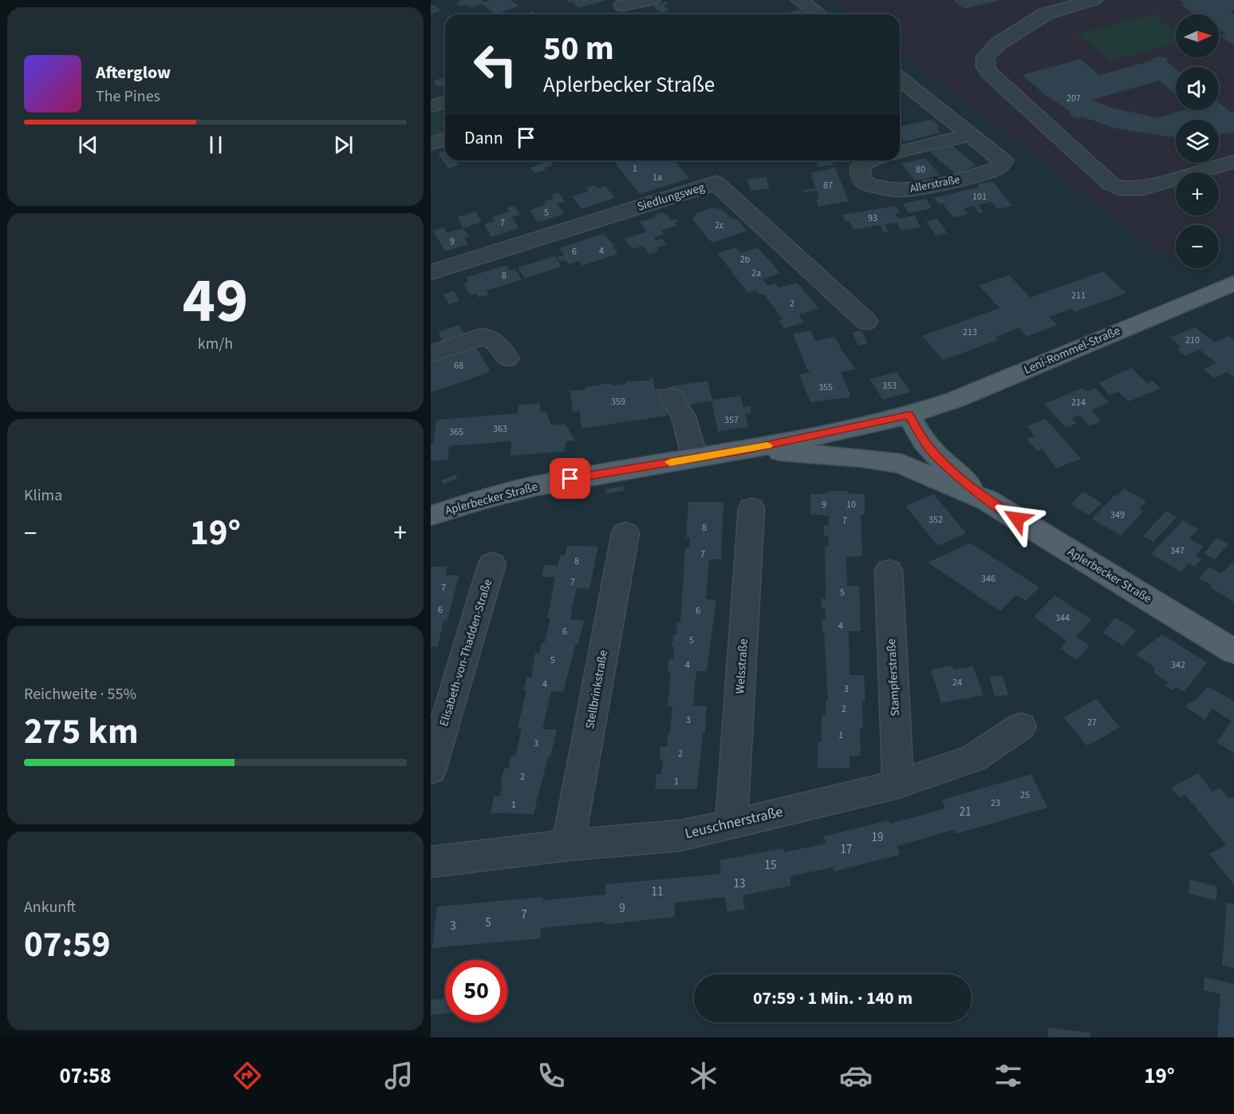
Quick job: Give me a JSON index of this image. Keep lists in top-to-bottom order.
{
  "streets": {
    "main road": ["Leni-Rommel-Straße", "Aplerbecker Straße"],
    "street": [
      "Allerstraße",
      "Siedlungsweg",
      "Elisabeth-von-Thadden-Straße",
      "Welsstraße",
      "Stampferstraße",
      "Stellbrinkstraße",
      "Leuschnerstraße"
    ]
  },
  "crossings": [
    ["Leni-Rommel-Straße", "Aplerbecker Straße"],
    ["Welsstraße", "Leuschnerstraße"],
    ["Stampferstraße", "Leuschnerstraße"],
    ["Stellbrinkstraße", "Leuschnerstraße"]
  ],
  "house_numbers": [
    "207",
    "1",
    "80",
    "1a",
    "87",
    "101",
    "5",
    "93",
    "7",
    "2c",
    "9",
    "4",
    "6",
    "2b",
    "2a",
    "8",
    "211",
    "2",
    "213",
    "210",
    "68",
    "353",
    "355",
    "359",
    "214",
    "357",
    "363",
    "365",
    "9",
    "10",
    "349",
    "352",
    "7",
    "8",
    "347",
    "7",
    "8",
    "346",
    "7",
    "7",
    "5",
    "6",
    "6",
    "344",
    "4",
    "6",
    "5",
    "5",
    "4",
    "342",
    "24",
    "4",
    "3",
    "2",
    "3",
    "27",
    "1",
    "3",
    "2",
    "2",
    "1",
    "25",
    "23",
    "1",
    "21",
    "19",
    "17",
    "15",
    "13",
    "11",
    "9",
    "7",
    "5",
    "3"
  ],
  "north": "right",
  "page": {
    "map_buttons": ["+", "−"],
    "turn": ["50 m", "Aplerbecker Straße"],
    "song": ["Afterglow", "The Pines"],
    "then": "Dann",
    "tile": [
      ["49", "km/h"],
      "Klima",
      ["Reichweite · 55%", "275 km"],
      ["Ankunft", "07:59"]
    ],
    "heat": ["−", "19°", "+"],
    "limit": "50",
    "trip": "07:59 · 1 Min. · 140 m",
    "tabs": ["07:58", "19°"]
  }
}
